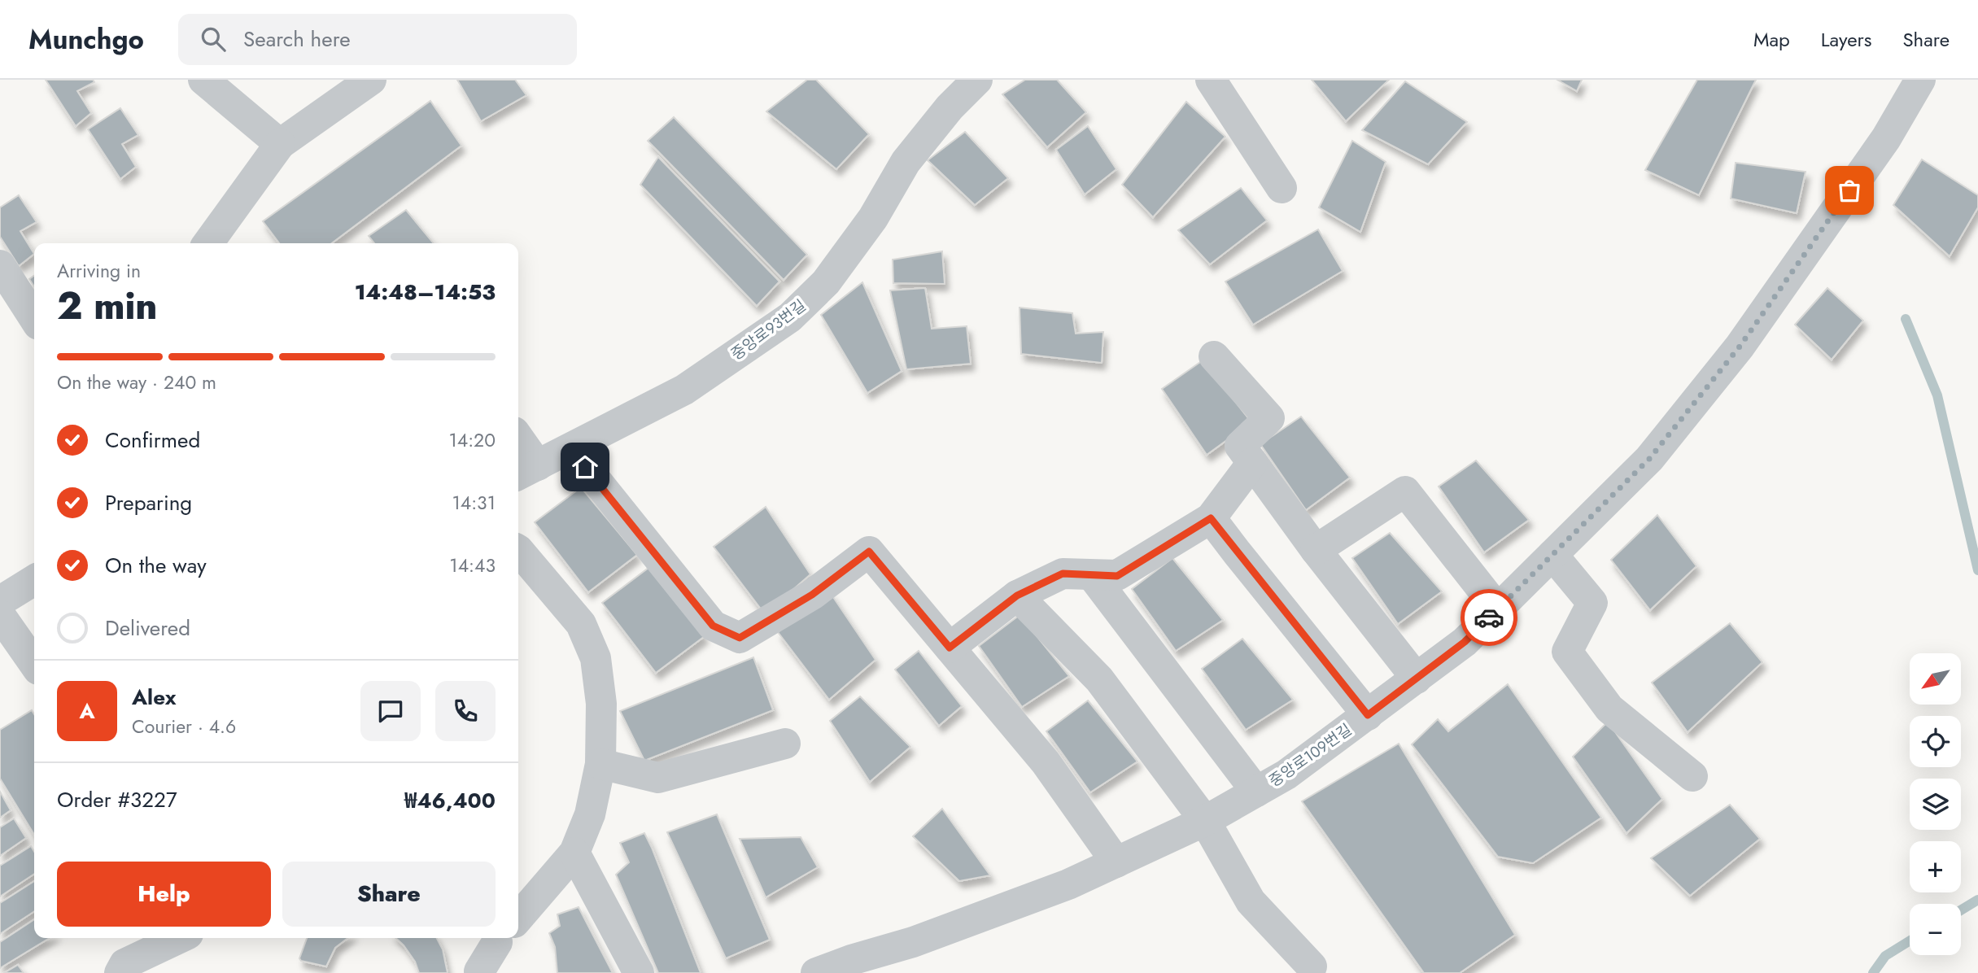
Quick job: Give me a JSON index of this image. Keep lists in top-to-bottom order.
{
  "streets": {
    "street": ["중앙로93번길", "중앙로109번길"]
  },
  "north": "bottom left",
  "page": {
    "header": "Munchgo",
    "search": "Search here",
    "nav": ["Map", "Layers", "Share"],
    "heading": ["2 min", "Arriving in", "14:48–14:53"],
    "panel": [
      "Alex",
      "Courier · 4.6",
      "Order #3227",
      "₩46,400"
    ],
    "bar": "On the way · 240 m",
    "list": [
      ["Confirmed", "14:20"],
      ["Preparing", "14:31"],
      ["On the way", "14:43"],
      "Delivered"
    ],
    "map_buttons": ["+", "−"],
    "round": "A",
    "buttons": ["Help", "Share"]
  }
}
